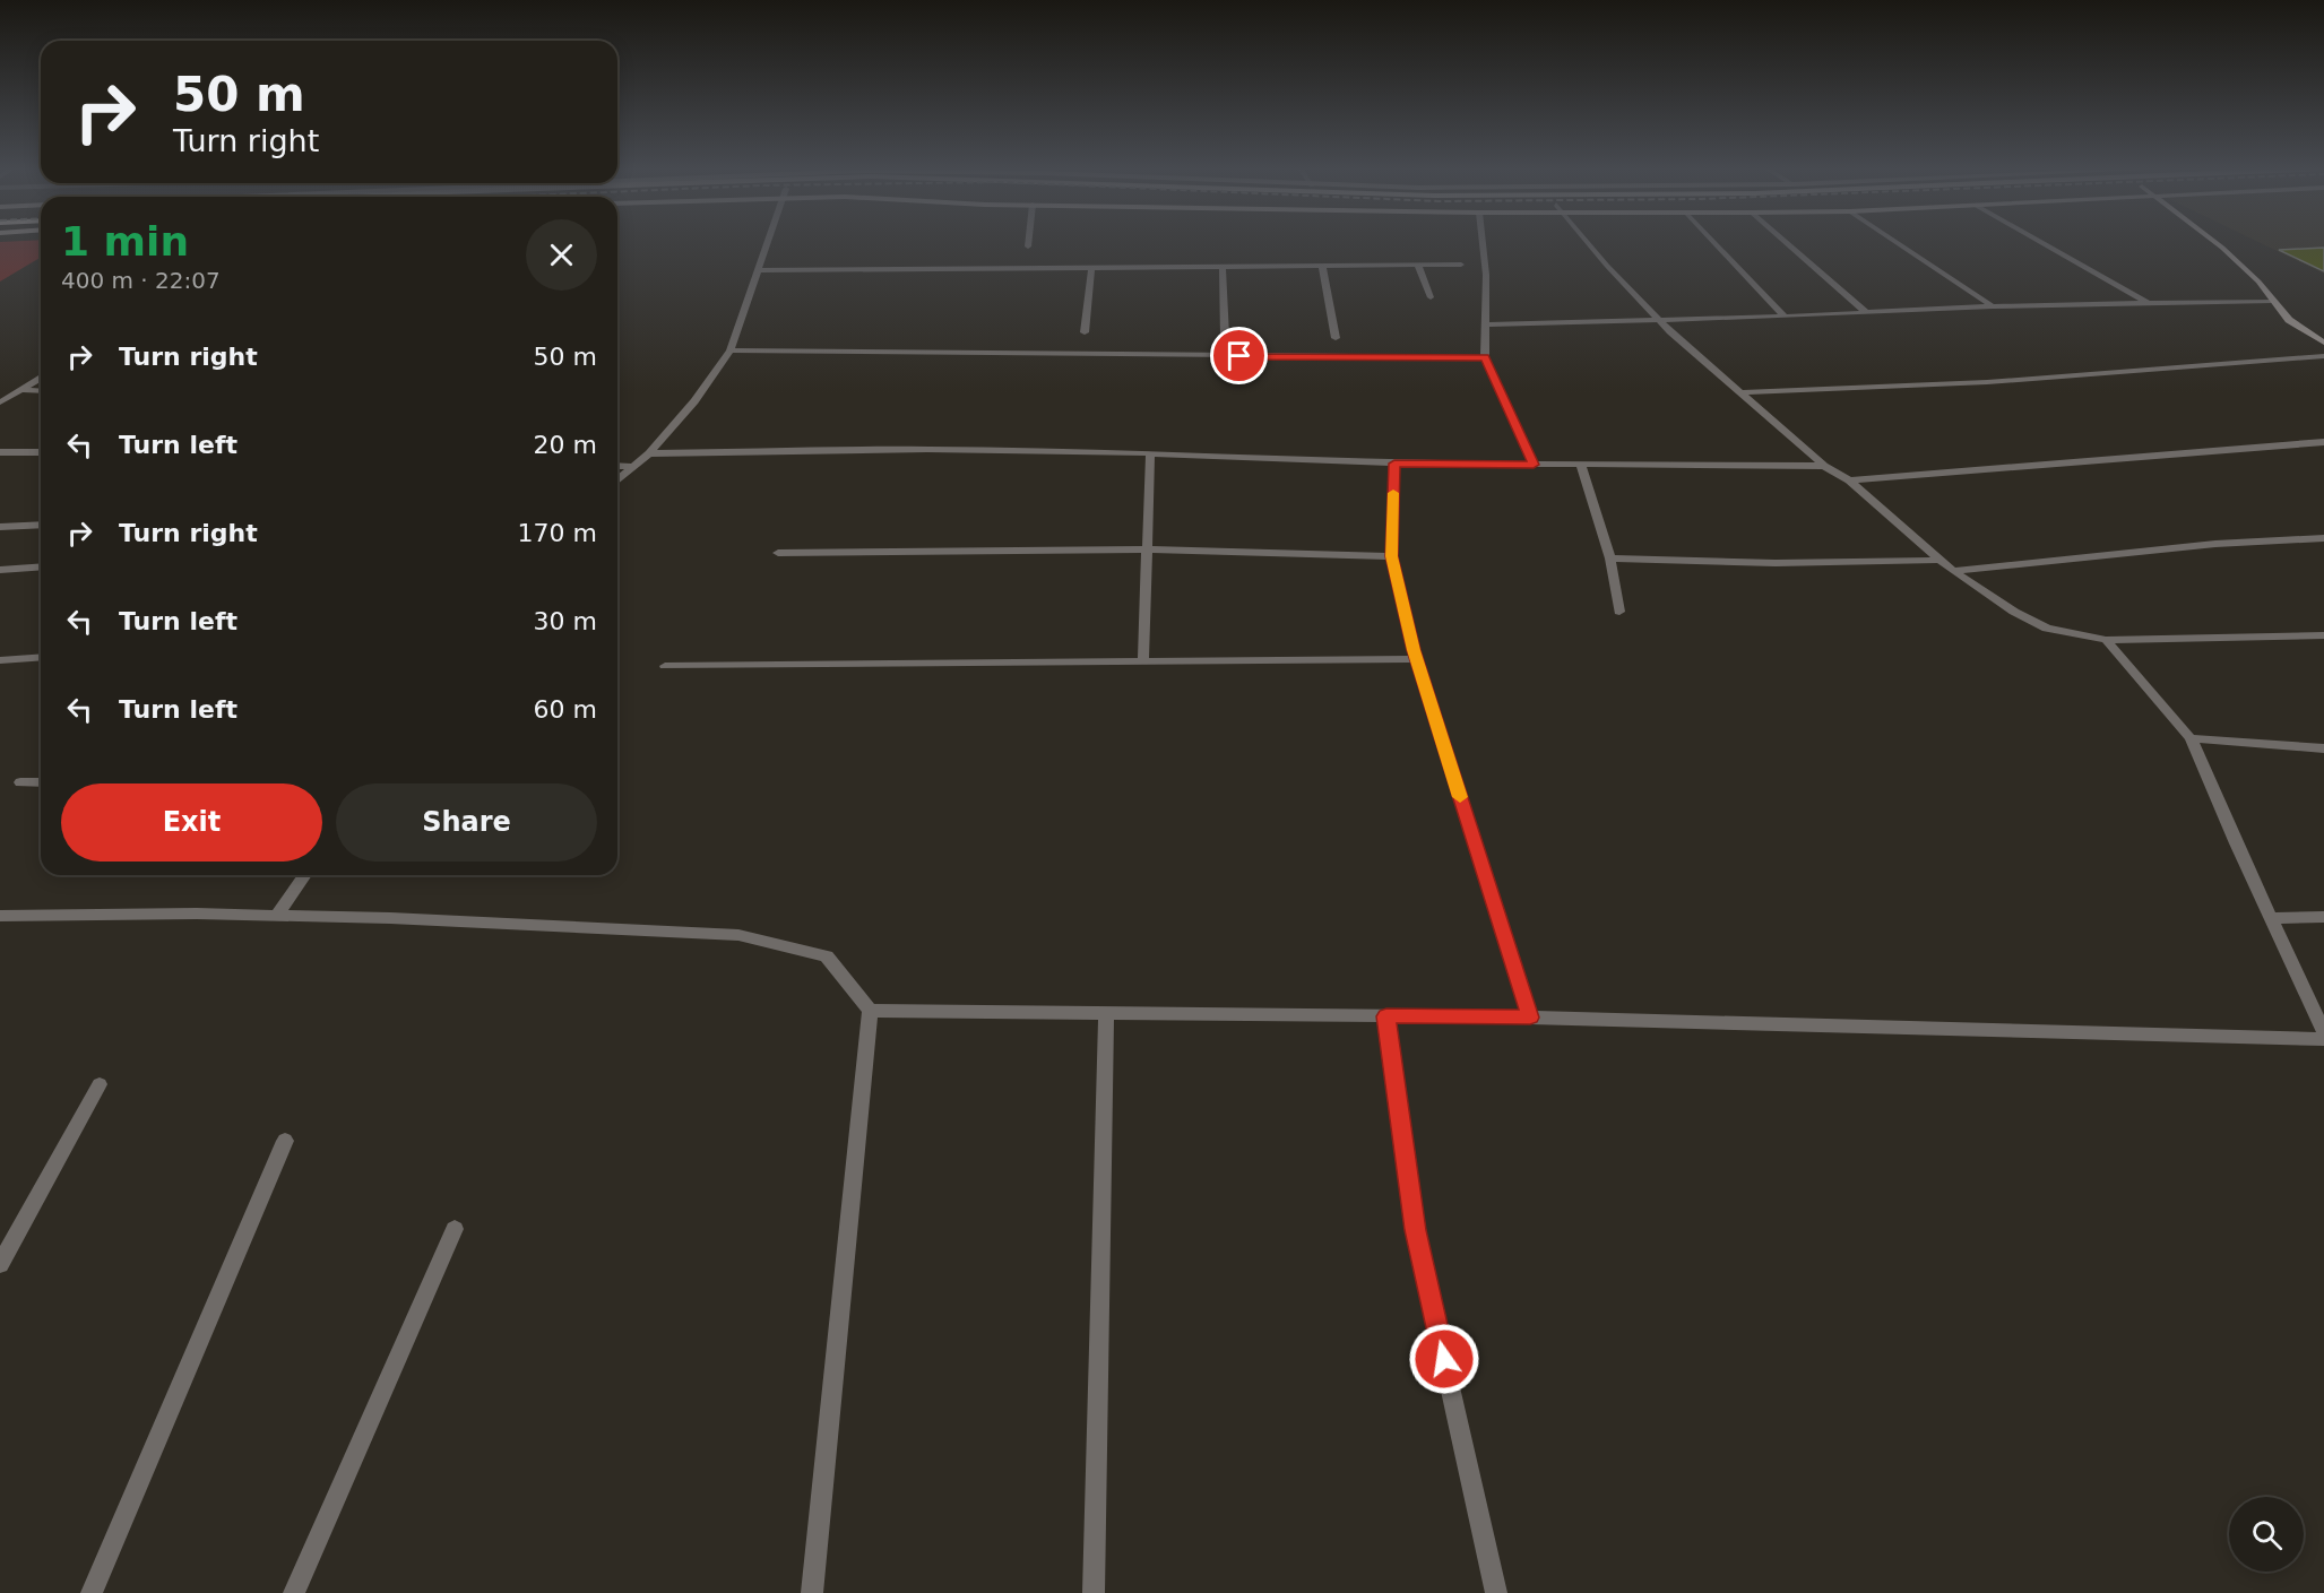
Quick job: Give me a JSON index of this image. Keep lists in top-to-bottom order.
{
  "page": {
    "turn": ["50 m", "Turn right"],
    "heading": ["1 min", "400 m · 22:07"],
    "list": [
      {
        "name": "Turn right",
        "value": "50 m"
      },
      {
        "name": "Turn left",
        "value": "20 m"
      },
      {
        "name": "Turn right",
        "value": "170 m"
      },
      {
        "name": "Turn left",
        "value": "30 m"
      },
      {
        "name": "Turn left",
        "value": "60 m"
      }
    ],
    "buttons": ["Exit", "Share"]
  }
}
